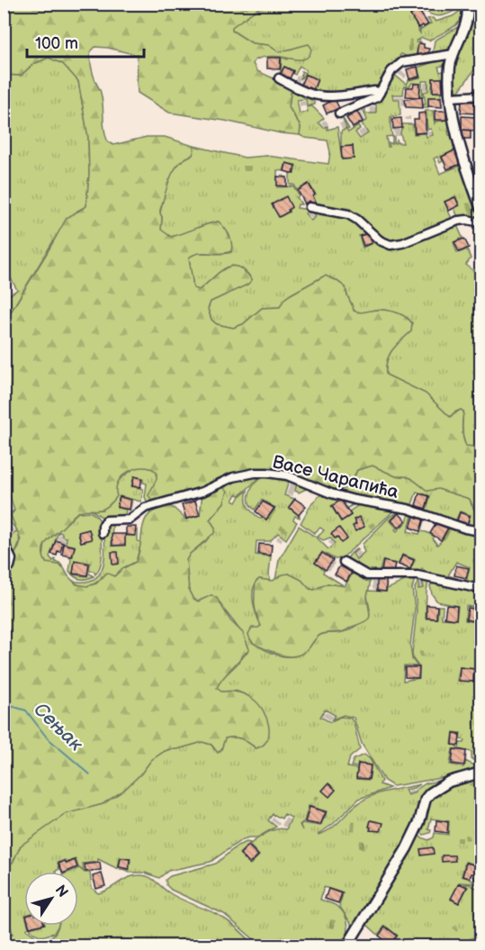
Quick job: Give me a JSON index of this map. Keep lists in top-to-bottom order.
{
  "streets": {
    "street": ["Васе Чарапића"]
  },
  "water": ["Сењак"],
  "scale_bar": "100 m",
  "north": "top right"
}
